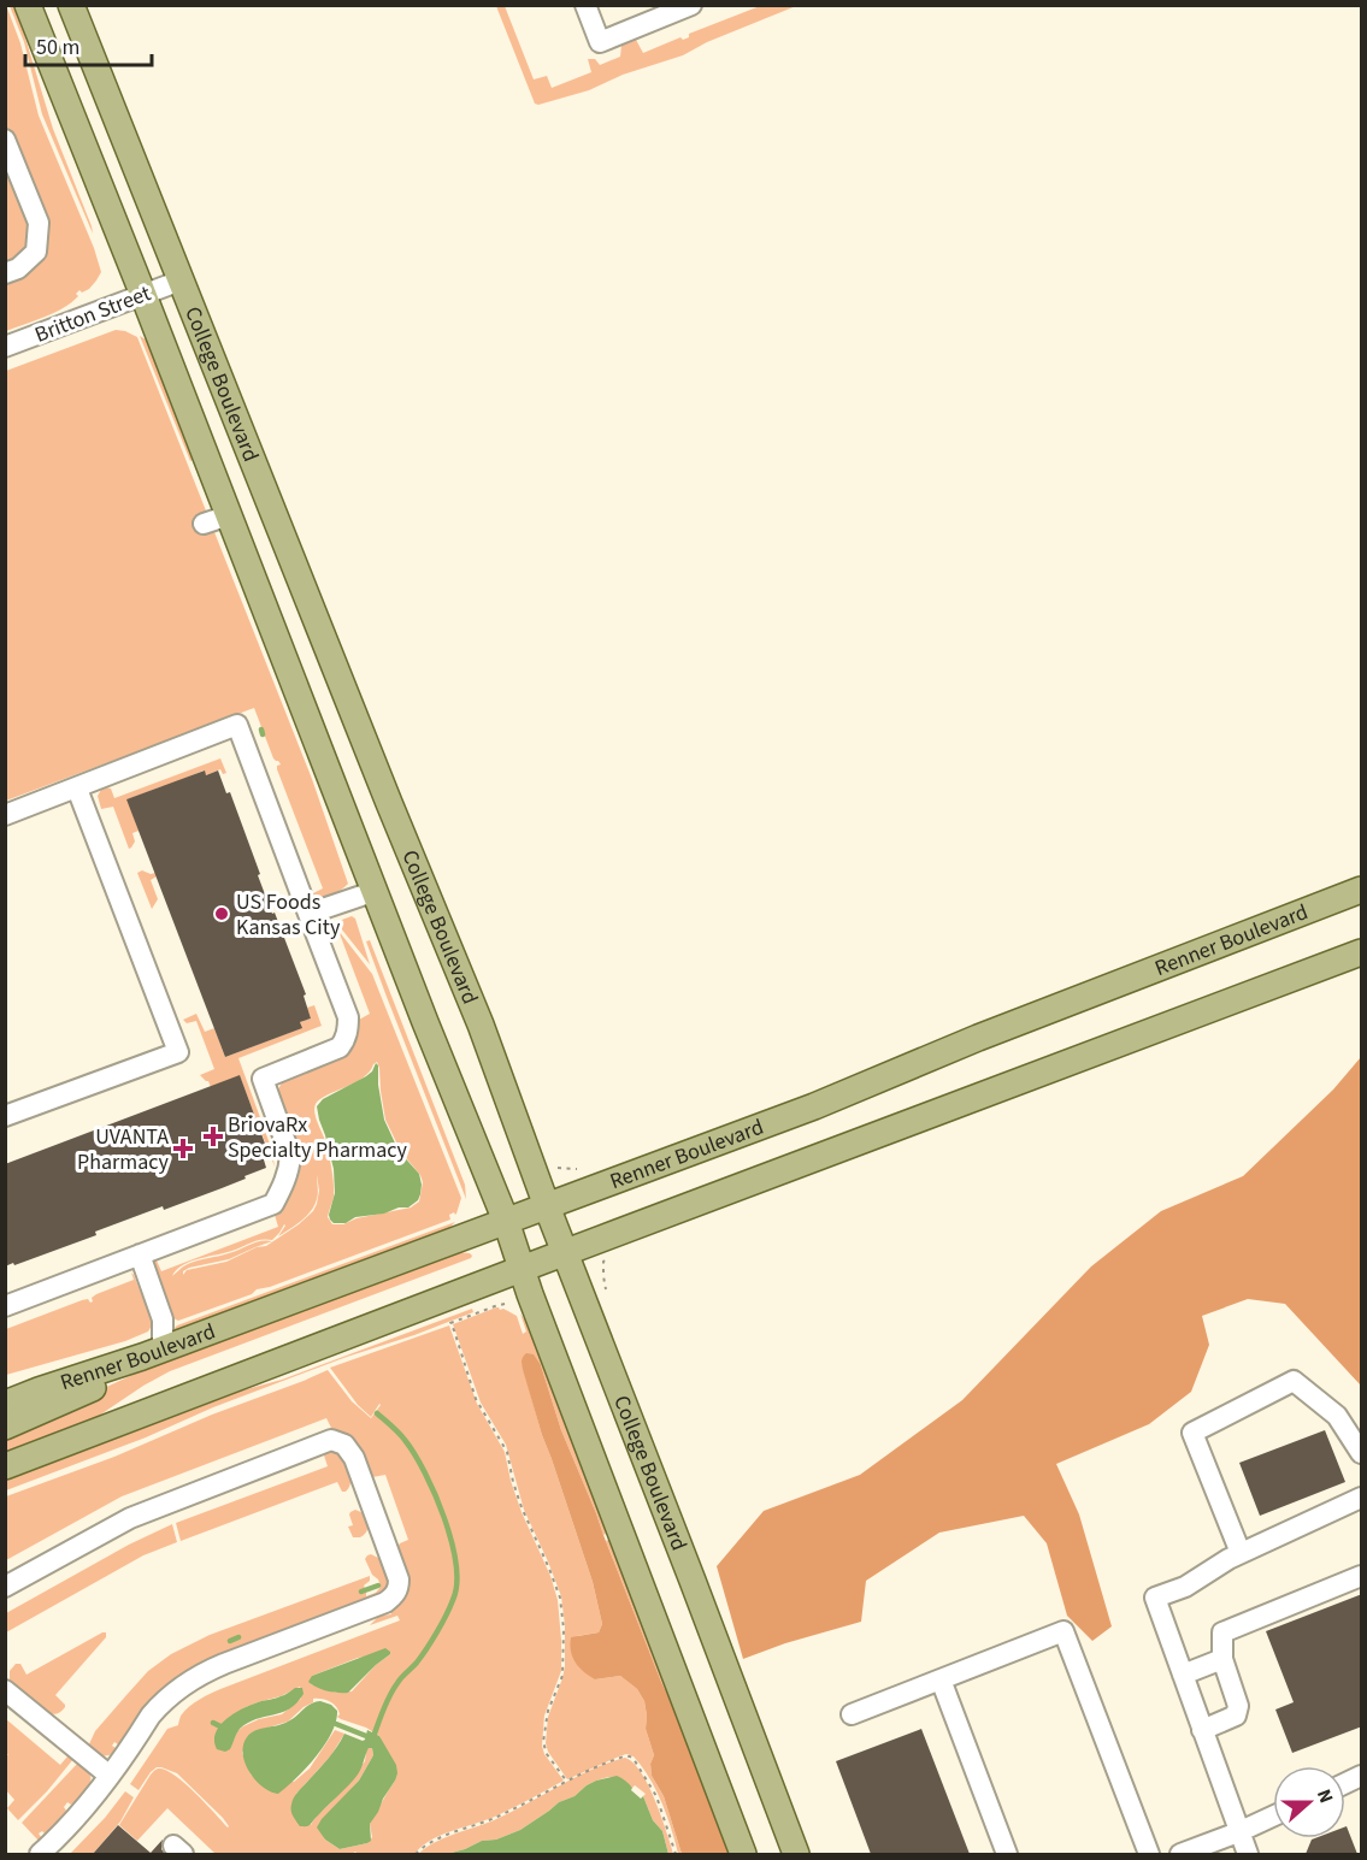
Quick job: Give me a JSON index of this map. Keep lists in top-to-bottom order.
{
  "streets": {
    "main road": ["College Boulevard", "Renner Boulevard"],
    "street": ["Britton Street"]
  },
  "crossings": [
    ["Britton Street", "College Boulevard"],
    ["College Boulevard", "Renner Boulevard"]
  ],
  "places": {
    "other": ["US Foods Kansas City"],
    "health": ["BriovaRx Specialty Pharmacy", "UVANTA Pharmacy"]
  },
  "scale_bar": "50 m",
  "north": "right"
}
